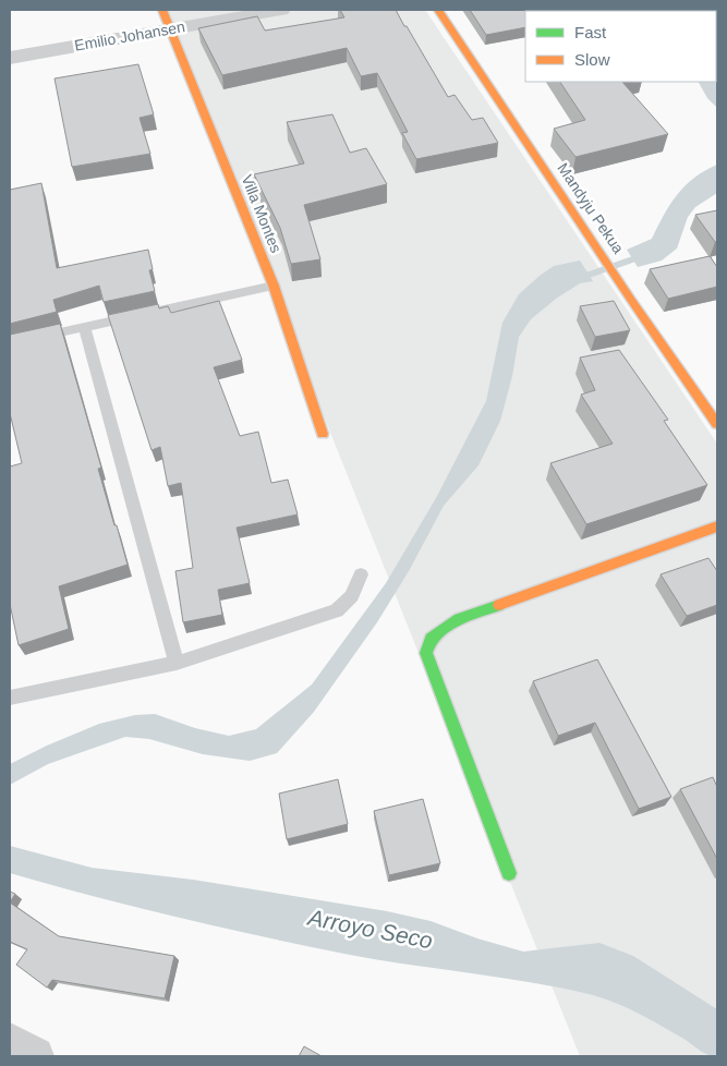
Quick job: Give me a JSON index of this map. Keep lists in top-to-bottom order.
{
  "streets": {
    "street": ["Emilio Johansen", "Mandyju Pekua", "Villa Montes"]
  },
  "crossings": [
    ["Emilio Johansen", "Villa Montes"]
  ],
  "water": ["Arroyo Seco"],
  "legend": ["Fast", "Slow"]
}
